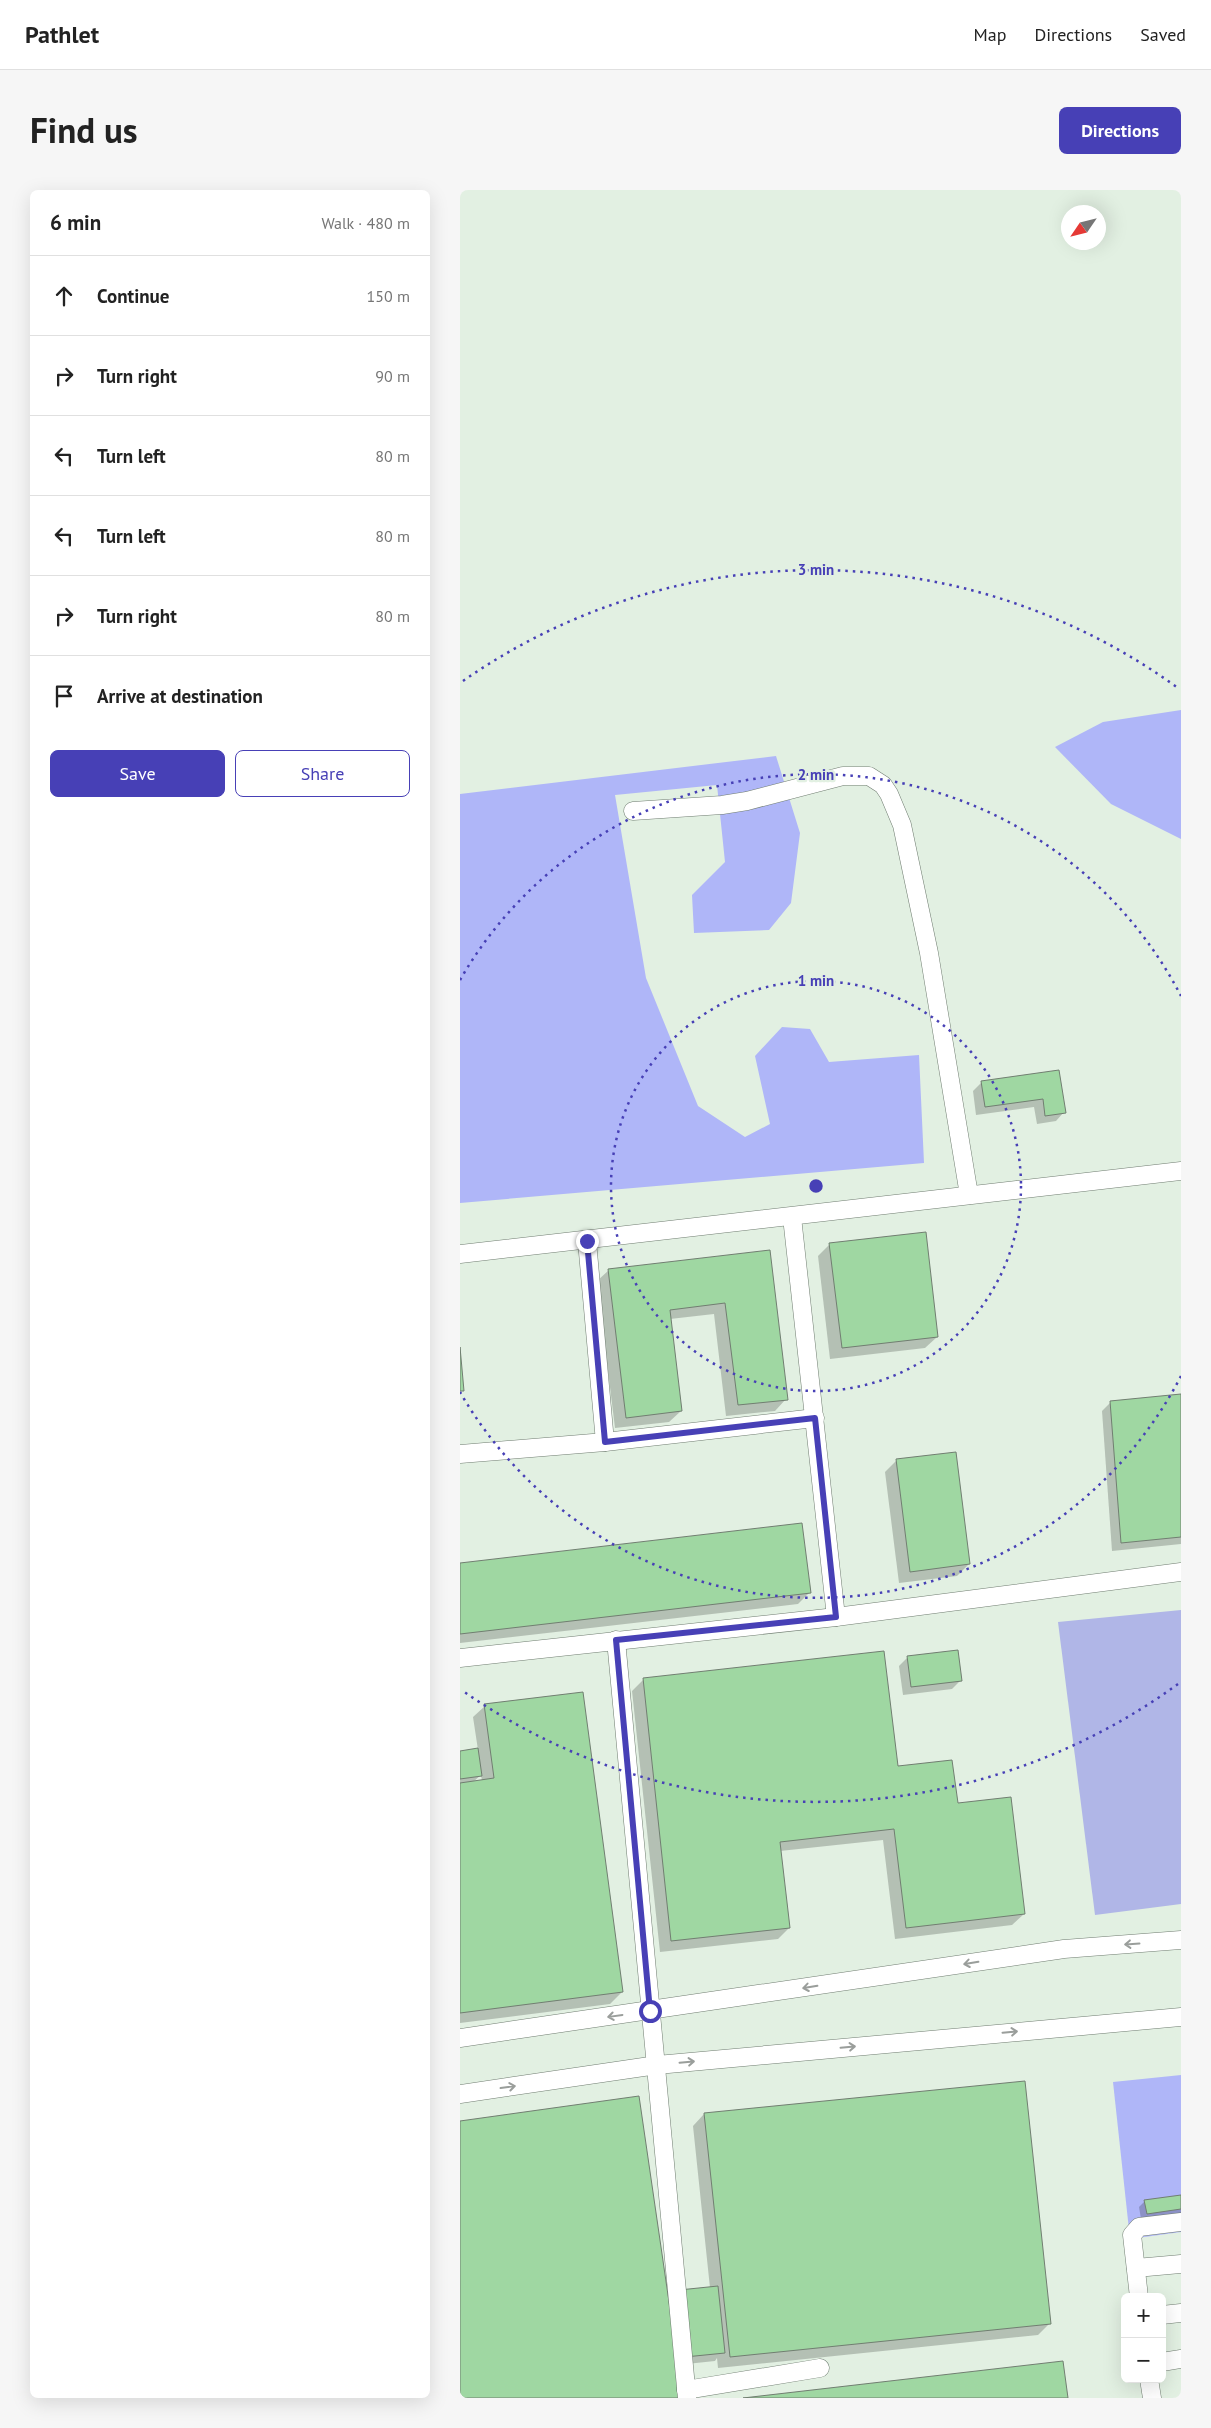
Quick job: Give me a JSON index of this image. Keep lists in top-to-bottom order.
{
  "north": "bottom left",
  "page": {
    "header": "Pathlet",
    "nav": ["Map", "Directions", "Saved"],
    "title": "Find us",
    "buttons": [
      "Directions",
      ["Save", "Share"]
    ],
    "heading": ["6 min", "Walk · 480 m"],
    "list": [
      ["Continue", "150 m"],
      ["Turn right", "90 m"],
      ["Turn left", "80 m"],
      ["Turn left", "80 m"],
      ["Turn right", "80 m"],
      "Arrive at destination"
    ],
    "map_buttons": ["+", "−"]
  },
  "rings": ["3 min", "2 min", "1 min"]
}
